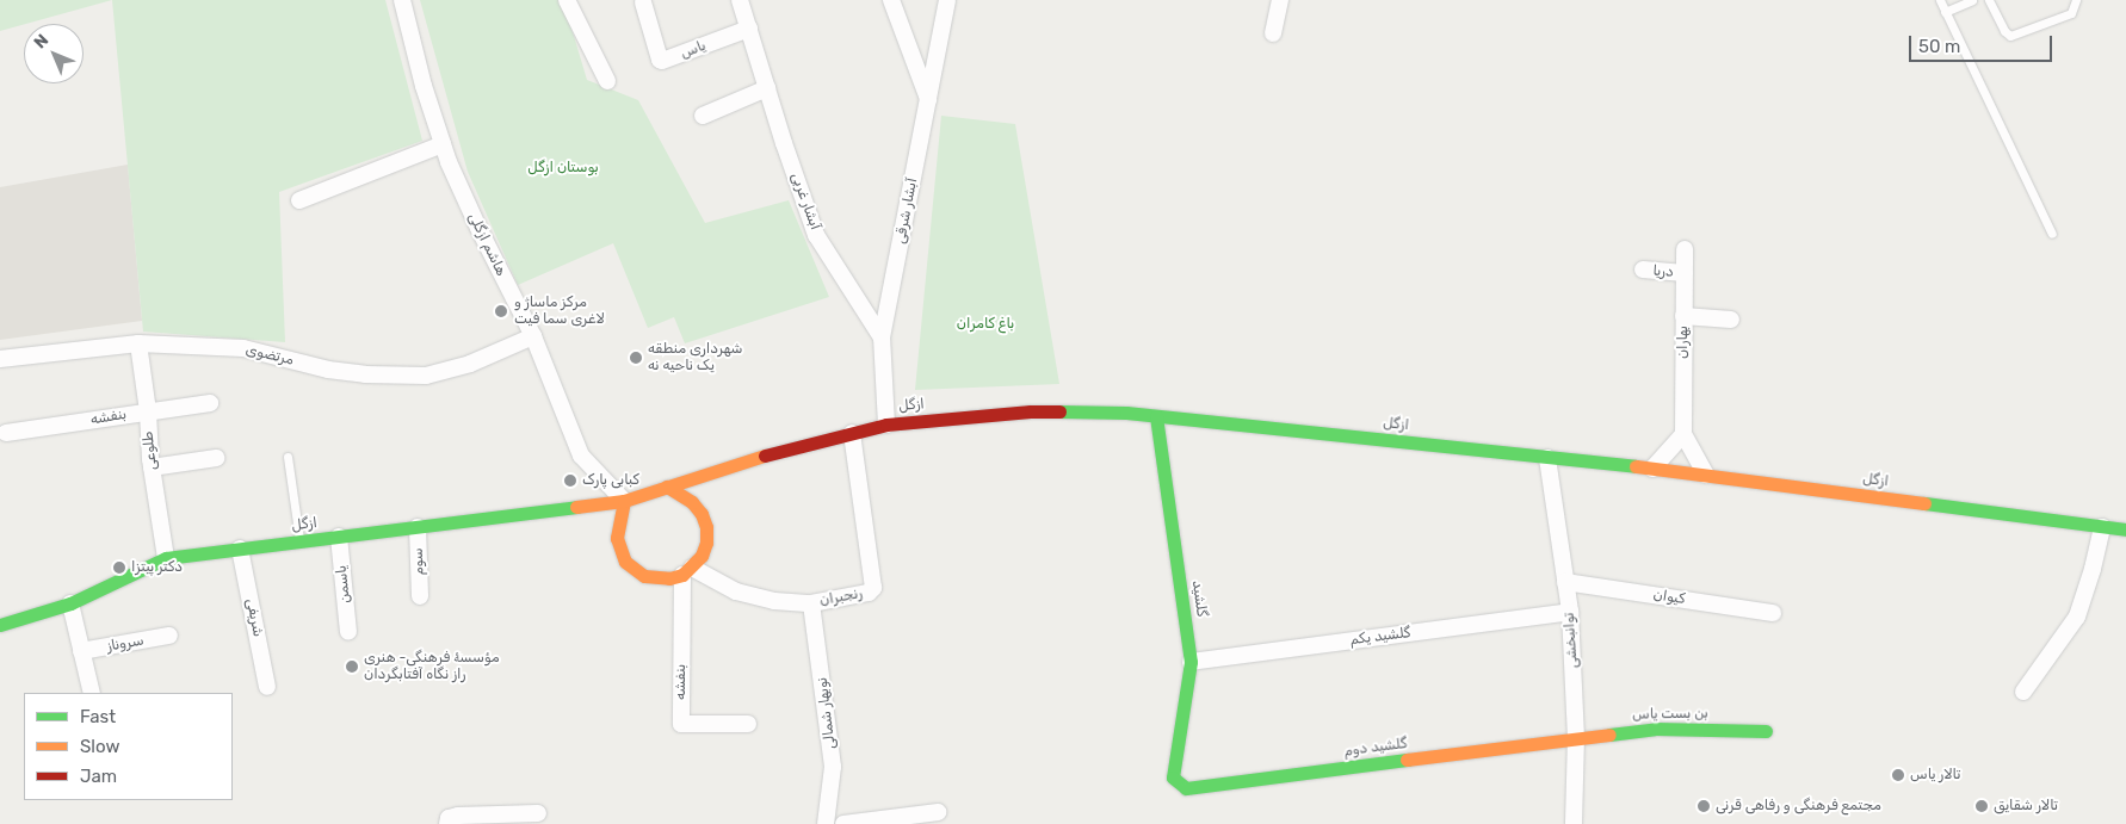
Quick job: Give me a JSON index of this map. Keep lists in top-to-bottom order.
{
  "streets": {
    "main road": [
      "ازگل",
      "گلشید",
      "بن بست یاس",
      "گلشيد دوم"
    ],
    "street": [
      "یاس",
      "آبشار غربی",
      "آبشار شرقی",
      "هاشم ازگلی",
      "دریا",
      "بهاران",
      "مرتضوی",
      "بنفشه",
      "طلوعی",
      "سوم",
      "یاسمن",
      "رنجبران",
      "کیوان",
      "شریفی",
      "گلشيد يكم",
      "توانبخشی",
      "سروناز",
      "نوبهار شمالی"
    ]
  },
  "crossings": [
    ["یاس", "آبشار غربی"],
    ["آبشار غربی", "آبشار شرقی"],
    ["آبشار شرقی", "ازگل"],
    ["هاشم ازگلی", "مرتضوی"],
    ["هاشم ازگلی", "ازگل"],
    ["هاشم ازگلی", "بنفشه"],
    ["هاشم ازگلی", "رنجبران"],
    ["دریا", "بهاران"],
    ["مرتضوی", "طلوعی"],
    ["ازگل", "بنفشه"],
    ["ازگل", "طلوعی"],
    ["ازگل", "سوم"],
    ["ازگل", "یاسمن"],
    ["ازگل", "رنجبران"],
    ["ازگل", "گلشید"],
    ["ازگل", "شریفی"],
    ["ازگل", "توانبخشی"],
    ["بنفشه", "طلوعی"],
    ["بنفشه", "رنجبران"],
    ["رنجبران", "نوبهار شمالی"],
    ["کیوان", "توانبخشی"],
    ["گلشید", "گلشيد يكم"],
    ["گلشید", "گلشيد دوم"],
    ["گلشيد يكم", "توانبخشی"],
    ["توانبخشی", "بن بست یاس"],
    ["توانبخشی", "گلشيد دوم"],
    ["بن بست یاس", "گلشيد دوم"]
  ],
  "parks": ["بوستان ازگل", "باغ کامران"],
  "places": [
    "مرکز ماساژ و لاغری سما فیت",
    "شهرداری منطقه یک ناحیه نه",
    "کبابی پارک",
    "دکتر پیتزا",
    "مؤسسۀ فرهنگی- هنری راز نگاه آفتابگردان",
    "تالار یاس",
    "مجتمع فرهنگی و رفاهی قرنی",
    "تالار شقایق"
  ],
  "legend": ["Fast", "Slow", "Jam"],
  "scale_bar": "50 m",
  "north": "top left"
}
